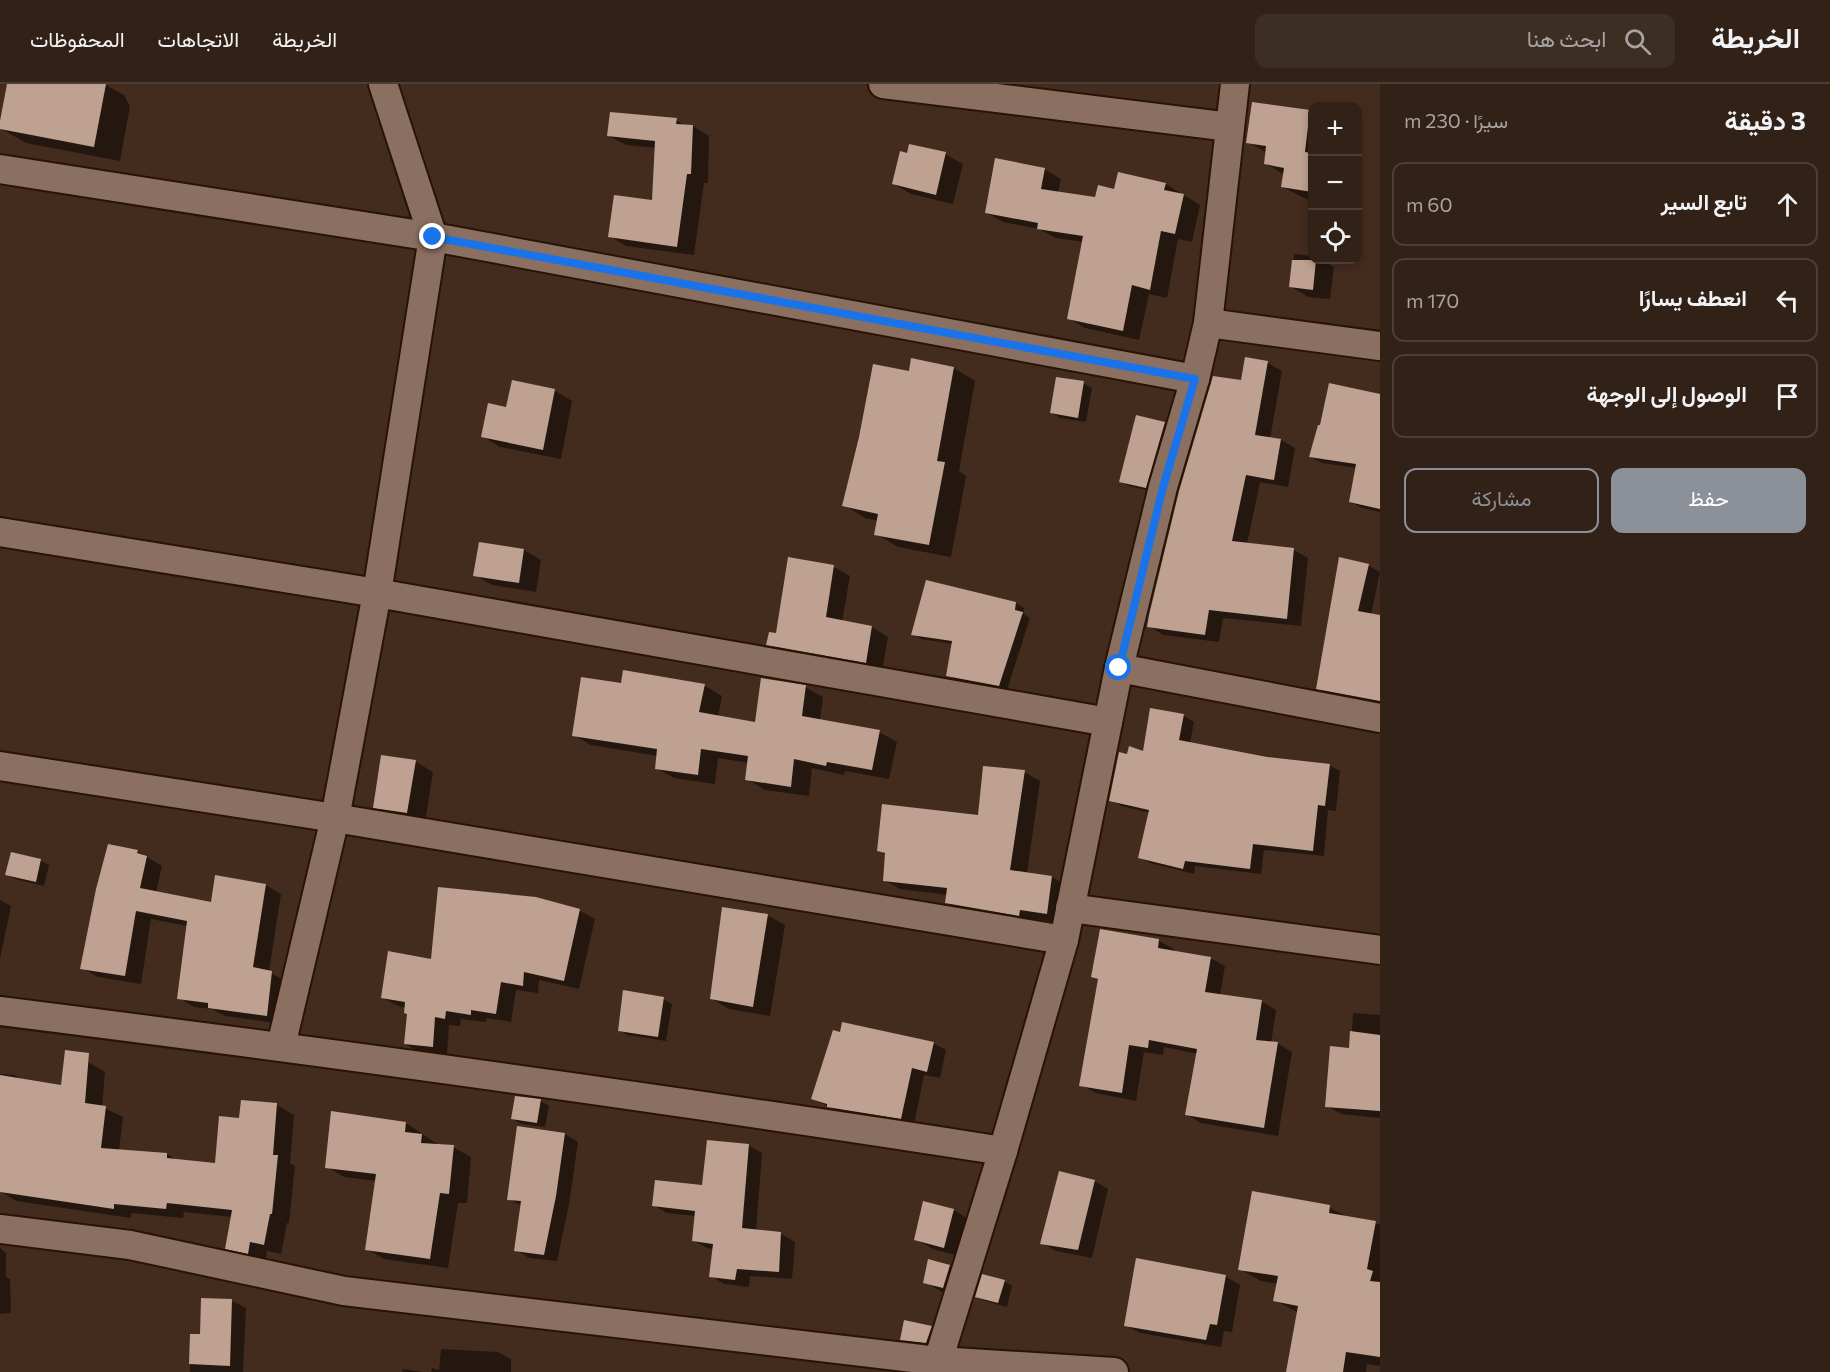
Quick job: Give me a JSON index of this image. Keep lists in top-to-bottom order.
{
  "page": {
    "header": "الخريطة",
    "search": "ابحث هنا",
    "nav": ["الخريطة", "الاتجاهات", "المحفوظات"],
    "heading": ["3 دقيقة", "سيرًا · 230 m"],
    "map_buttons": ["+", "−"],
    "list": [
      ["تابع السير", "60 m"],
      ["انعطف يسارًا", "170 m"],
      "الوصول إلى الوجهة"
    ],
    "buttons": ["حفظ", "مشاركة"]
  }
}
